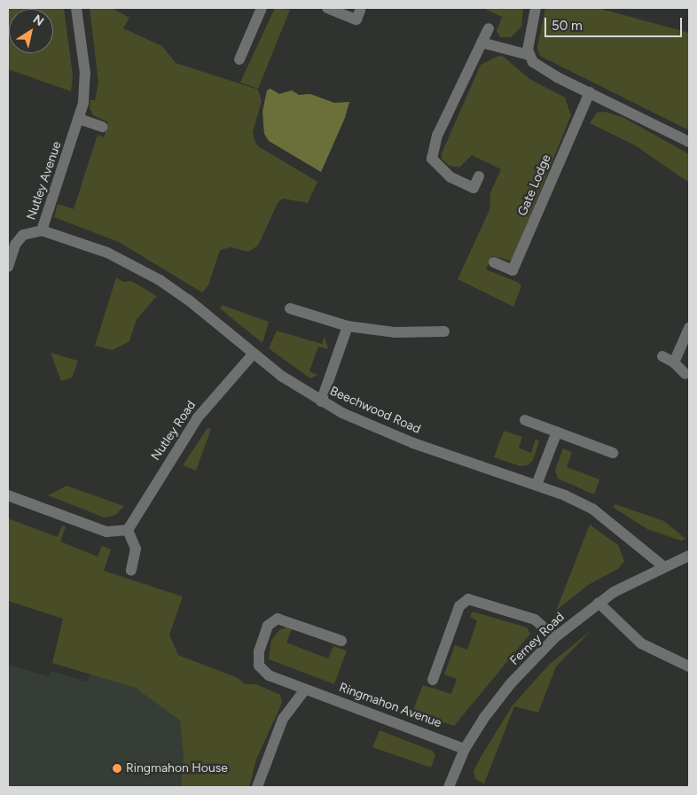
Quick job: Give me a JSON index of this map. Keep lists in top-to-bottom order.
{
  "streets": {
    "street": [
      "Nutley Avenue",
      "Gate Lodge",
      "Beechwood Road",
      "Nutley Road",
      "Ferney Road",
      "Ringmahon Avenue"
    ]
  },
  "crossings": [
    ["Nutley Avenue", "Beechwood Road"],
    ["Beechwood Road", "Nutley Road"],
    ["Beechwood Road", "Ferney Road"],
    ["Ferney Road", "Ringmahon Avenue"]
  ],
  "places": ["Ringmahon House"],
  "scale_bar": "50 m",
  "north": "top right"
}
